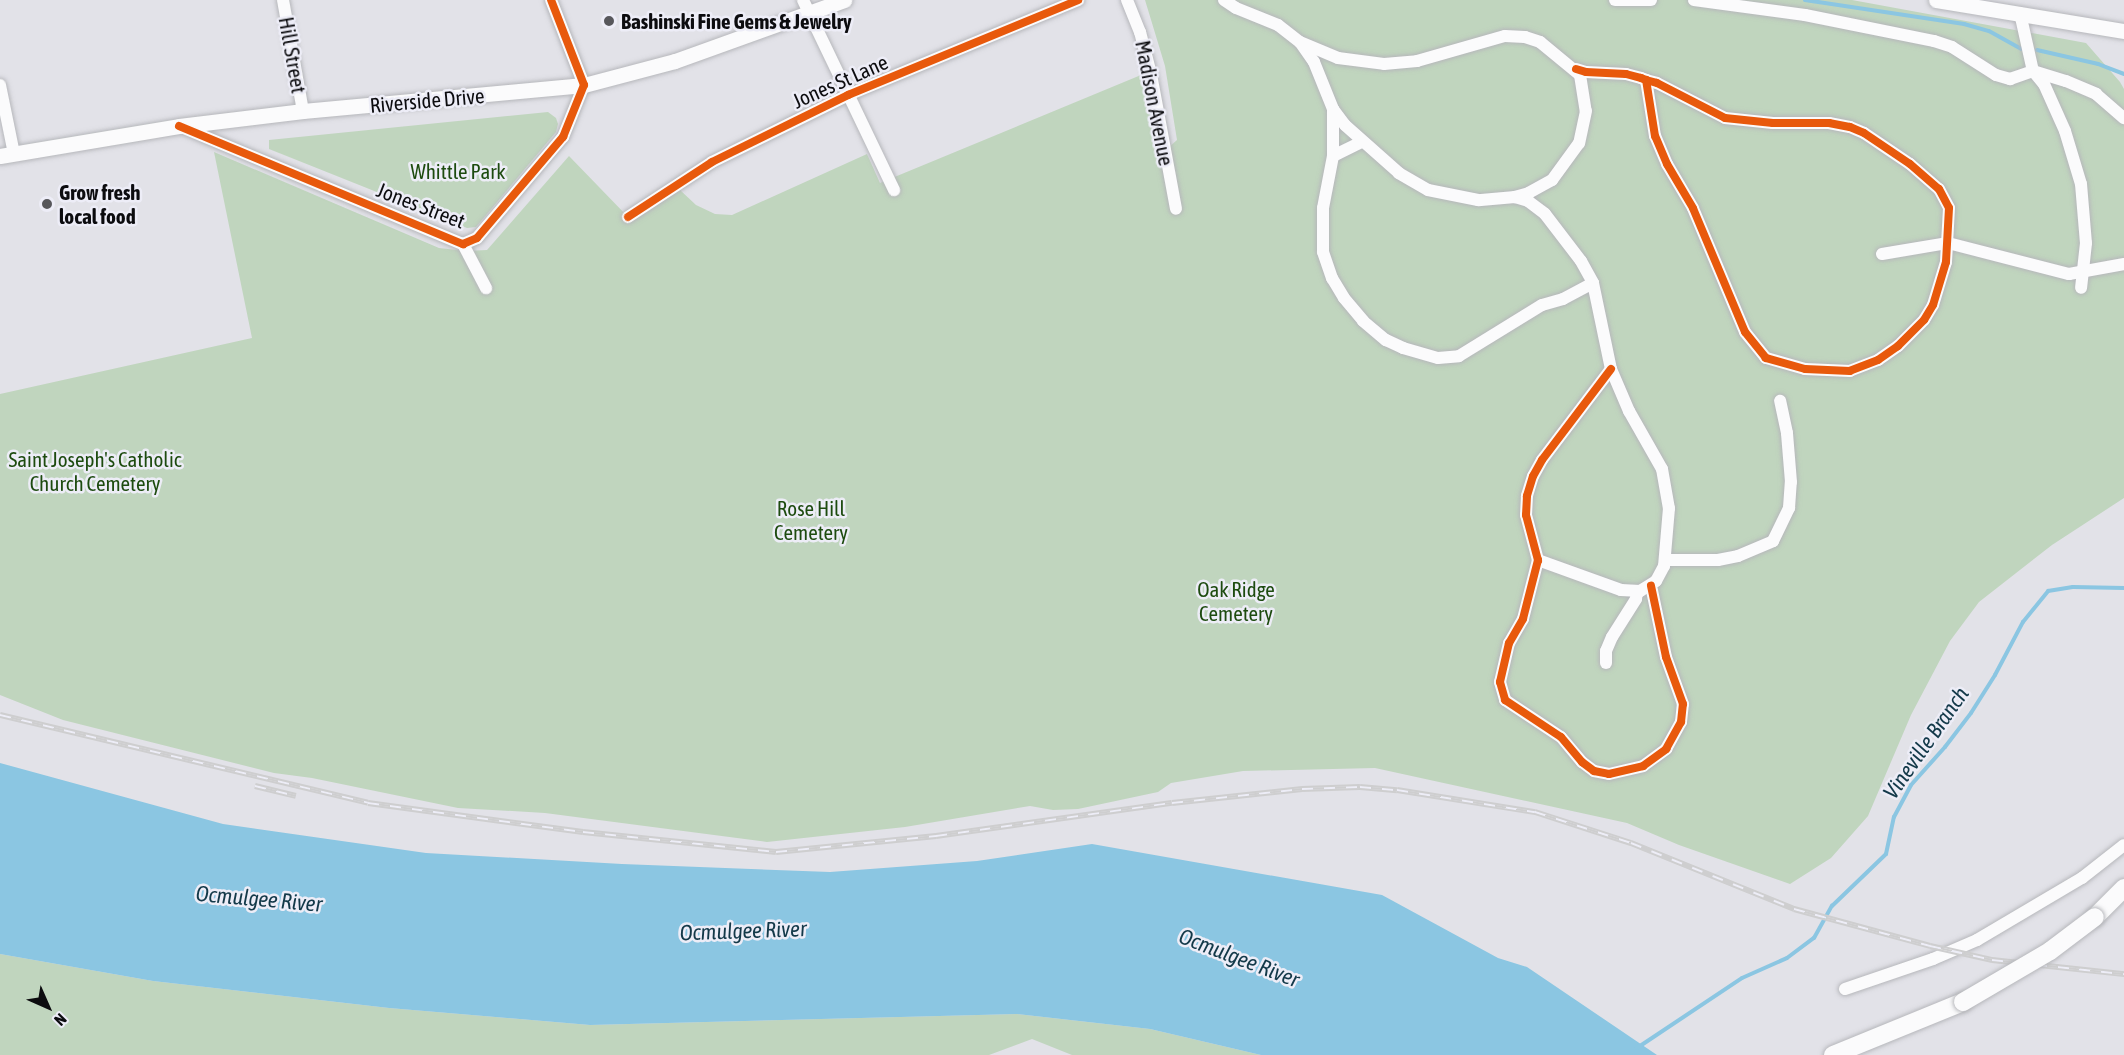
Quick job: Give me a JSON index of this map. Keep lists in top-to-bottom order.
{
  "streets": {
    "main road": ["Riverside Drive"],
    "street": [
      "Hill Street",
      "Jones St Lane",
      "Madison Avenue",
      "Jones Street"
    ]
  },
  "crossings": [
    ["Hill Street", "Riverside Drive"],
    ["Riverside Drive", "Jones Street"]
  ],
  "water": ["Vineville Branch", "Ocmulgee River"],
  "parks": [
    "Whittle Park",
    "Saint Joseph's Catholic Church Cemetery",
    "Rose Hill Cemetery",
    "Oak Ridge Cemetery"
  ],
  "places": ["Bashinski Fine Gems & Jewelry", "Grow fresh local food"],
  "north": "bottom right"
}
